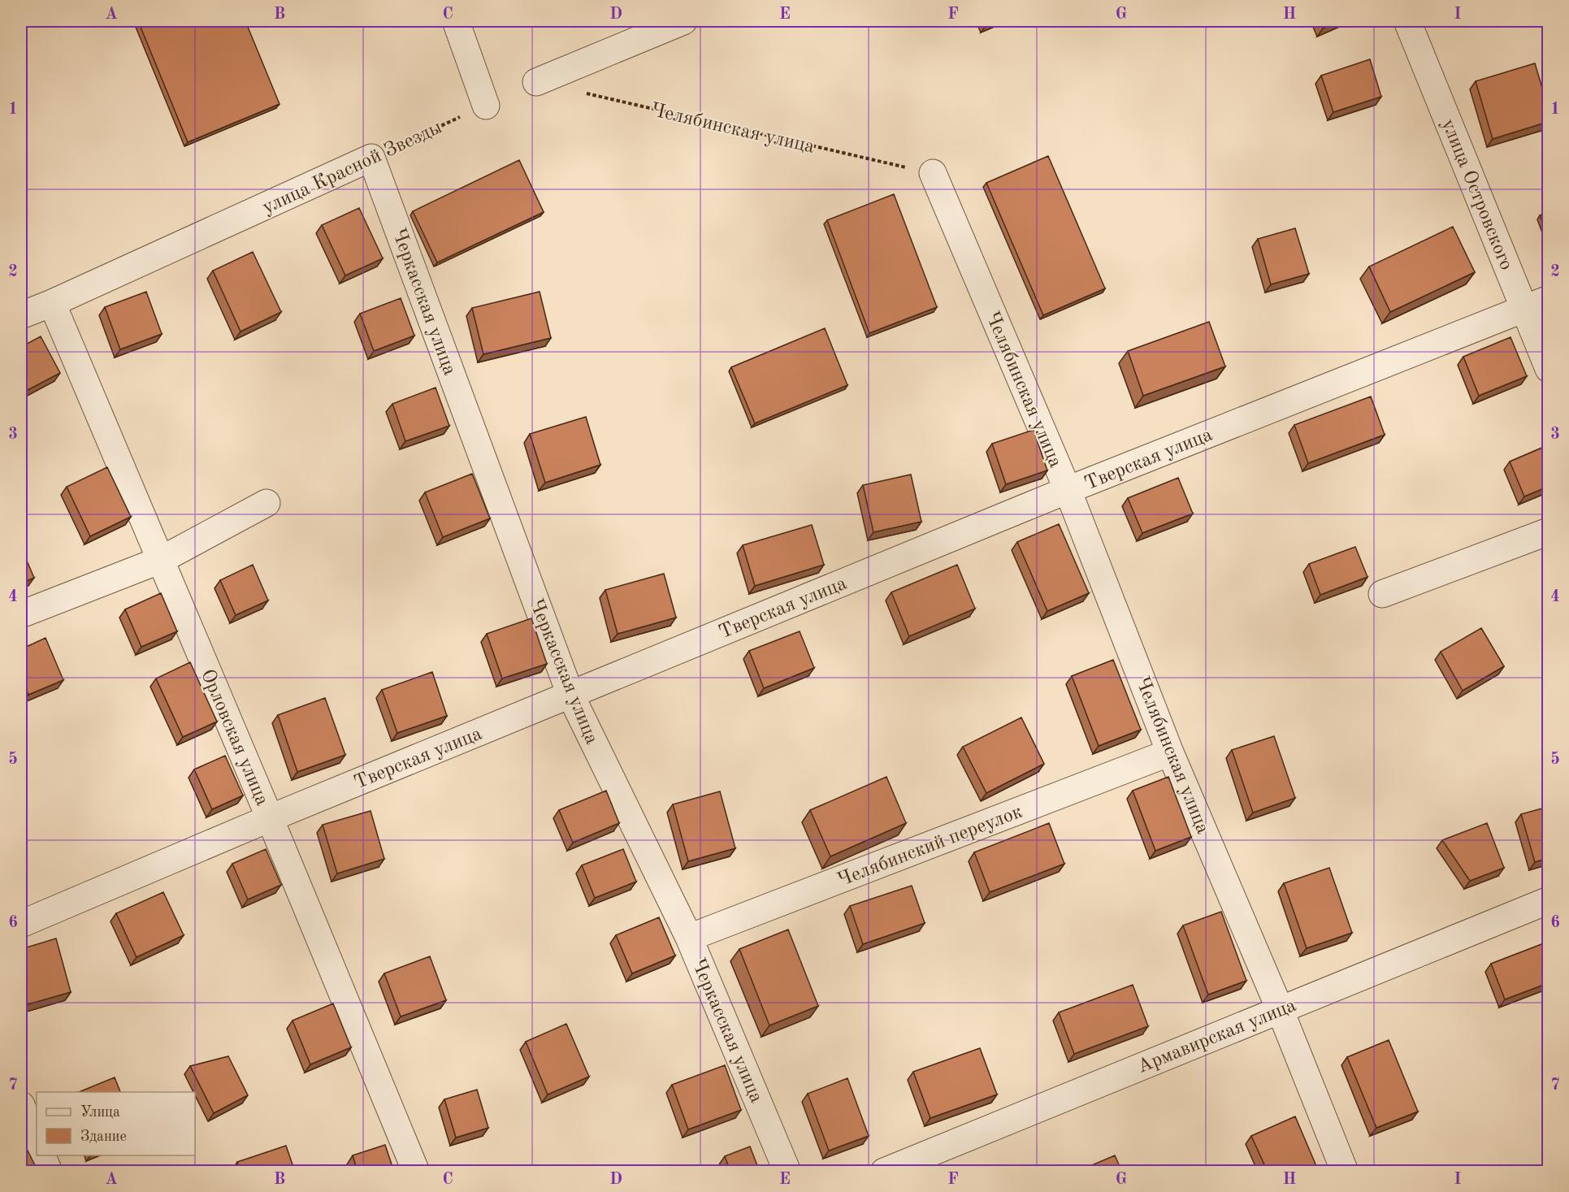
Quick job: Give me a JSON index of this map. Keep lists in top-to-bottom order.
{
  "streets": {
    "street": [
      "Челябинская улица",
      "улица Красной Звезды",
      "улица Островского",
      "Черкасская улица",
      "Тверская улица",
      "Орловская улица",
      "Челябинский переулок",
      "Армавирская улица"
    ]
  },
  "crossings": [
    ["Челябинская улица", "Тверская улица"],
    ["Челябинская улица", "Челябинский переулок"],
    ["Челябинская улица", "Армавирская улица"],
    ["улица Красной Звезды", "Черкасская улица"],
    ["улица Красной Звезды", "Орловская улица"],
    ["улица Островского", "Тверская улица"],
    ["Черкасская улица", "Тверская улица"],
    ["Черкасская улица", "Челябинский переулок"],
    ["Тверская улица", "Орловская улица"]
  ],
  "legend": ["Улица", "Здание"],
  "grid": {
    "columns": [
      "A",
      "B",
      "C",
      "D",
      "E",
      "F",
      "G",
      "H",
      "I"
    ],
    "rows": [
      "1",
      "2",
      "3",
      "4",
      "5",
      "6",
      "7"
    ]
  }
}
